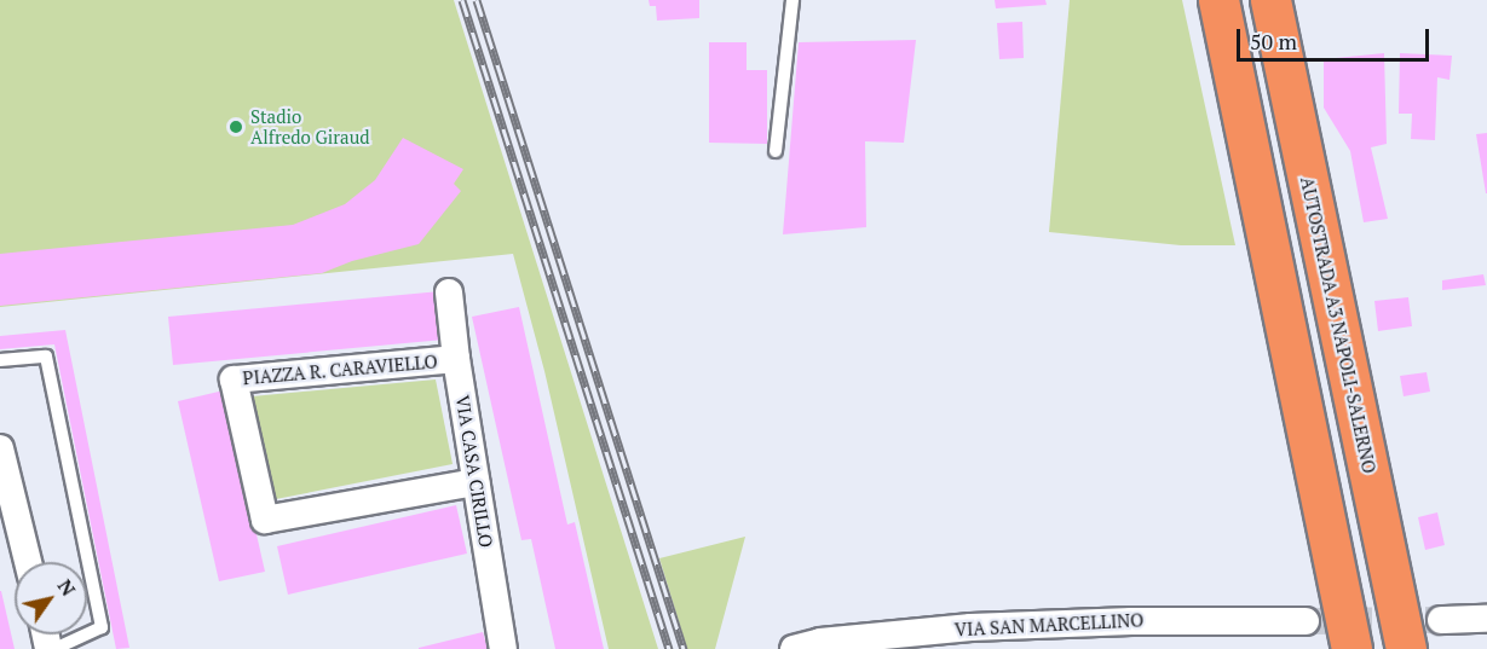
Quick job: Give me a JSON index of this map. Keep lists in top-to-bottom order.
{
  "streets": {
    "highway": ["AUTOSTRADA A3 NAPOLI-SALERNO"],
    "street": ["PIAZZA R. CARAVIELLO", "VIA CASA CIRILLO", "VIA SAN MARCELLINO"]
  },
  "crossings": [
    ["PIAZZA R. CARAVIELLO", "VIA CASA CIRILLO"]
  ],
  "places": ["Stadio Alfredo Giraud"],
  "scale_bar": "50 m",
  "north": "top right"
}
